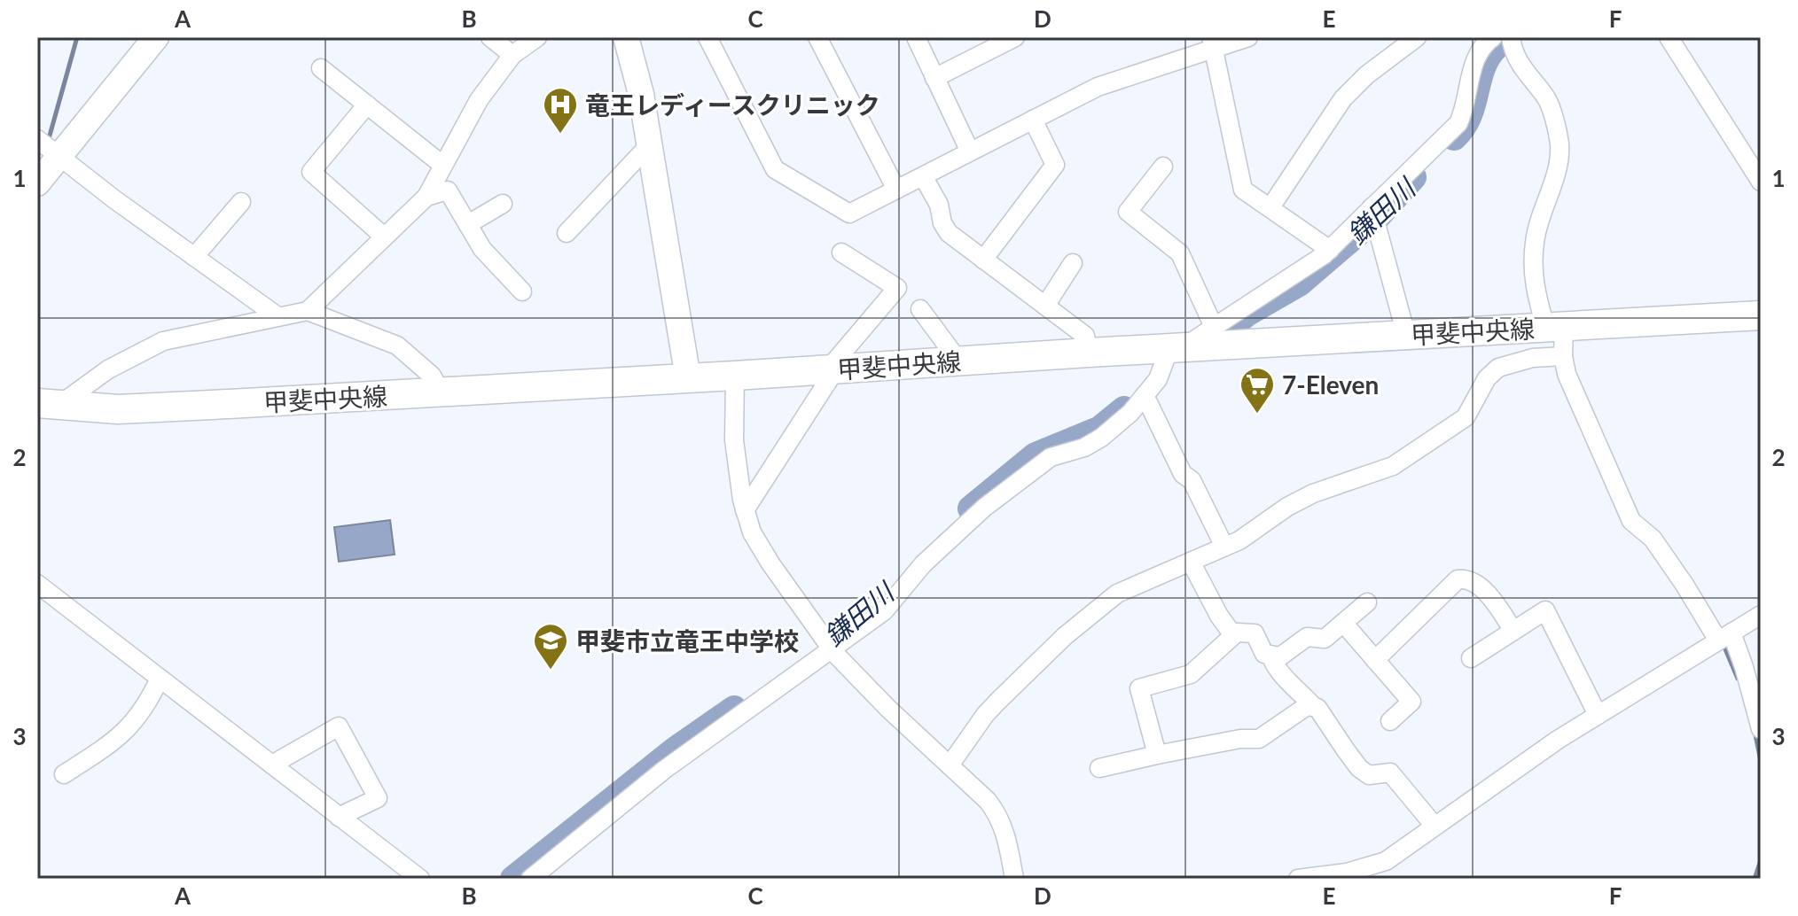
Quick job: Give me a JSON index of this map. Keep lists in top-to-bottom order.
{
  "streets": {
    "main road": ["甲斐中央線"]
  },
  "water": ["鎌田川"],
  "places": {
    "hospital": ["竜王レディースクリニック"],
    "supermarket": ["7-Eleven"],
    "school or university": ["甲斐市立竜王中学校"]
  },
  "grid": {
    "columns": [
      "A",
      "B",
      "C",
      "D",
      "E",
      "F"
    ],
    "rows": ["1", "2", "3"]
  }
}
